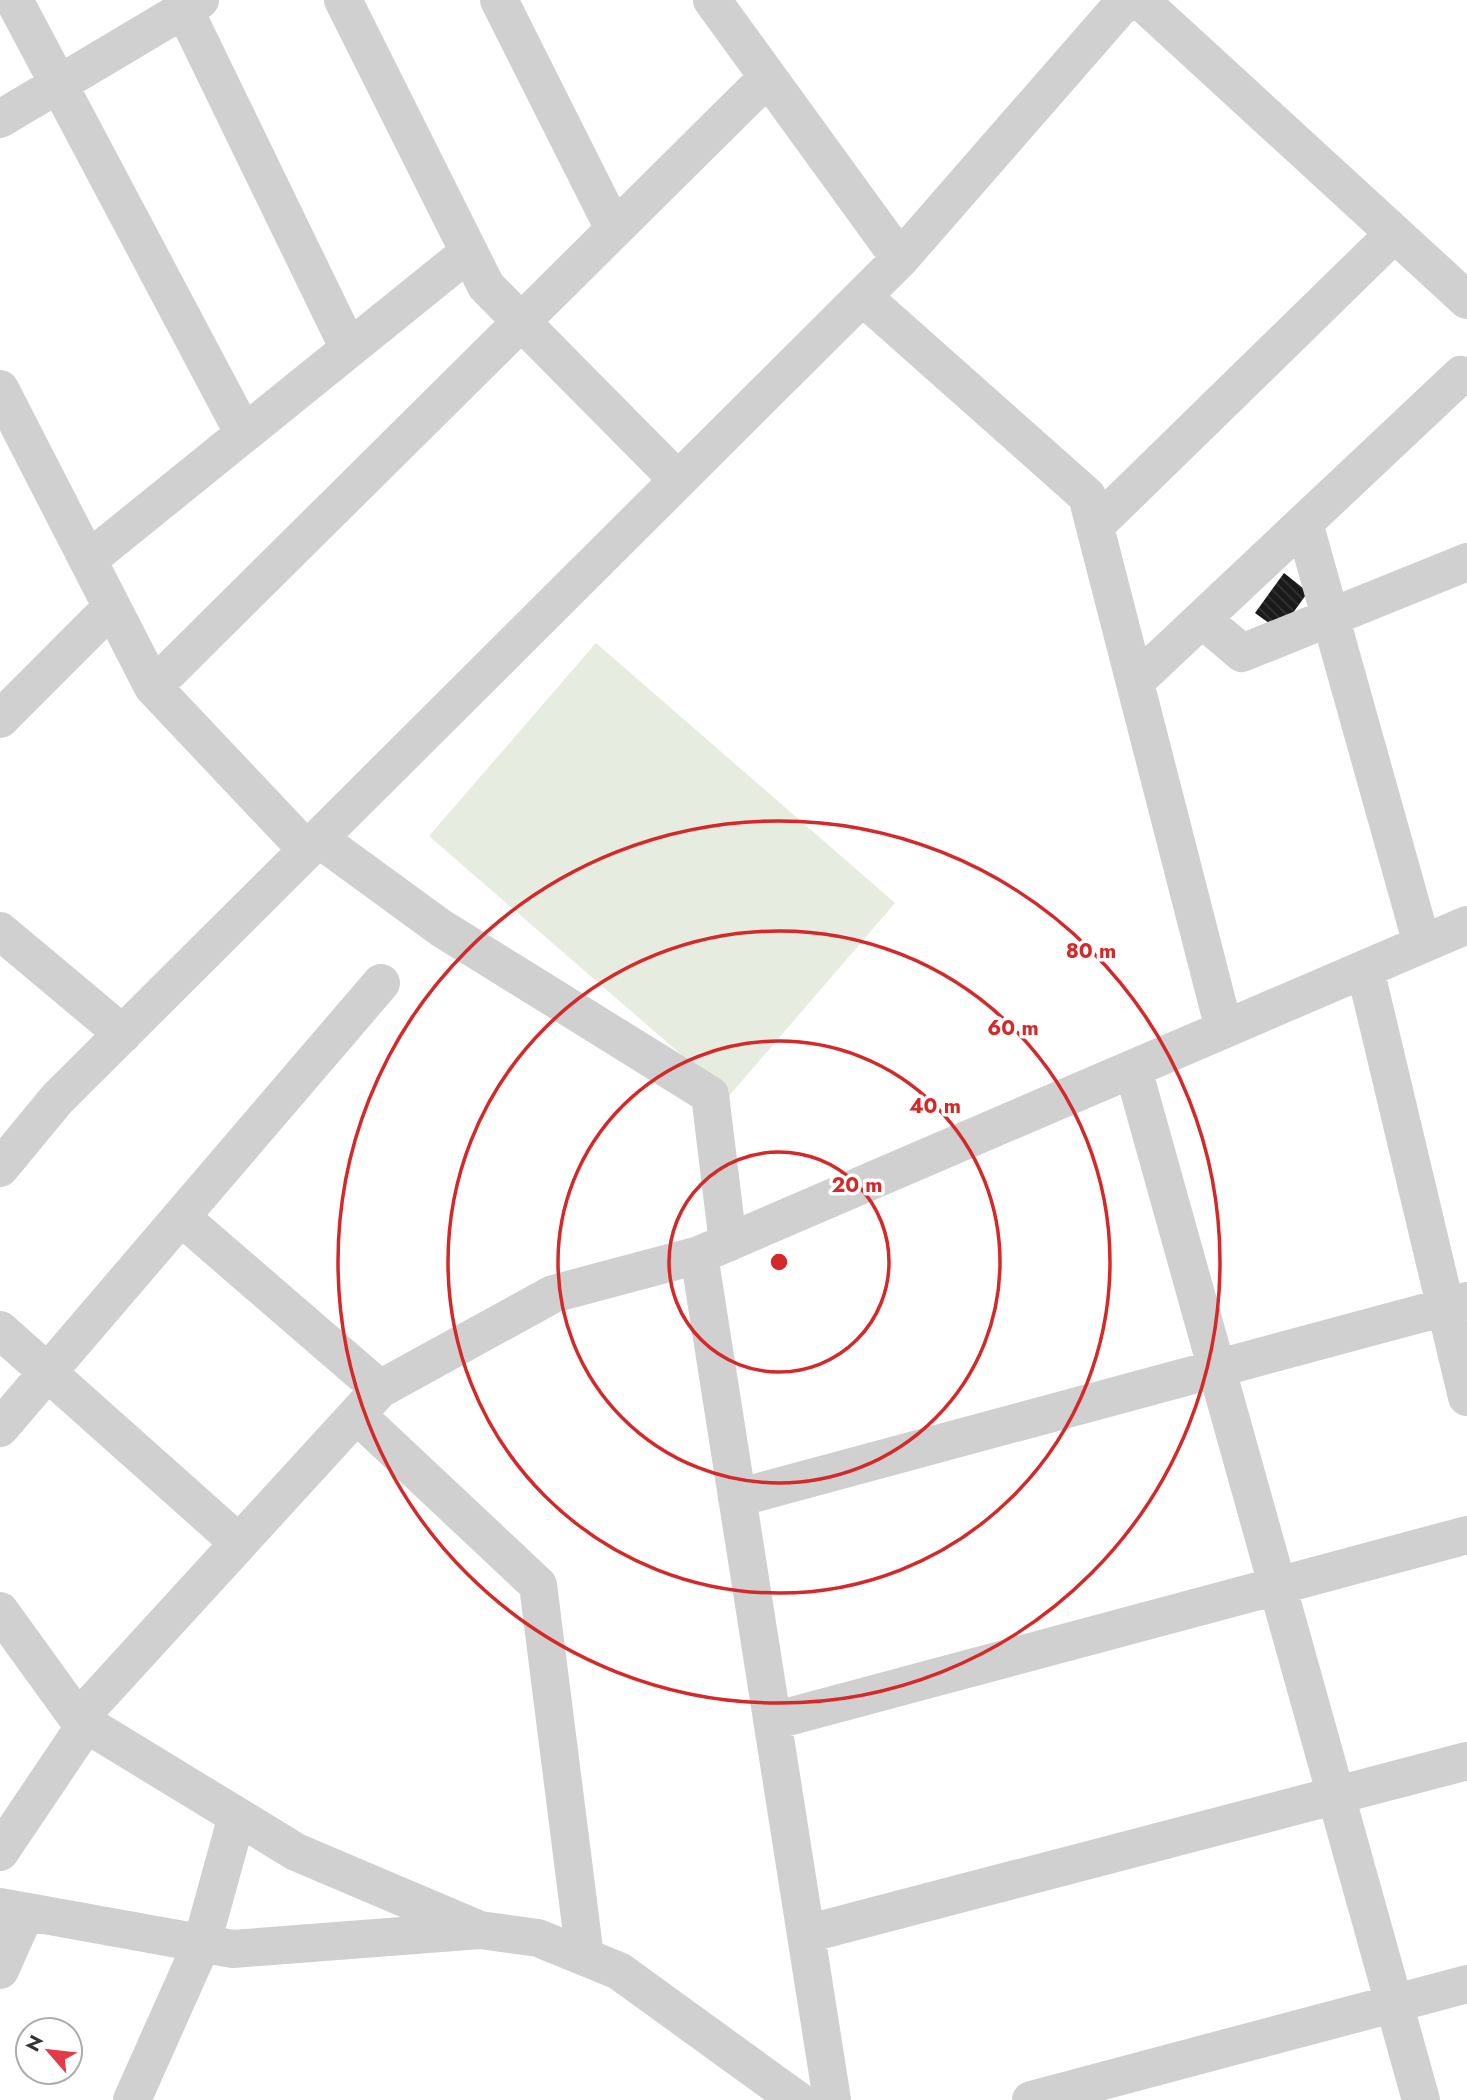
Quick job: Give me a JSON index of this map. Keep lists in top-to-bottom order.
{
  "north": "top left",
  "rings": [
    "80 m",
    "60 m",
    "40 m",
    "20 m"
  ]
}
